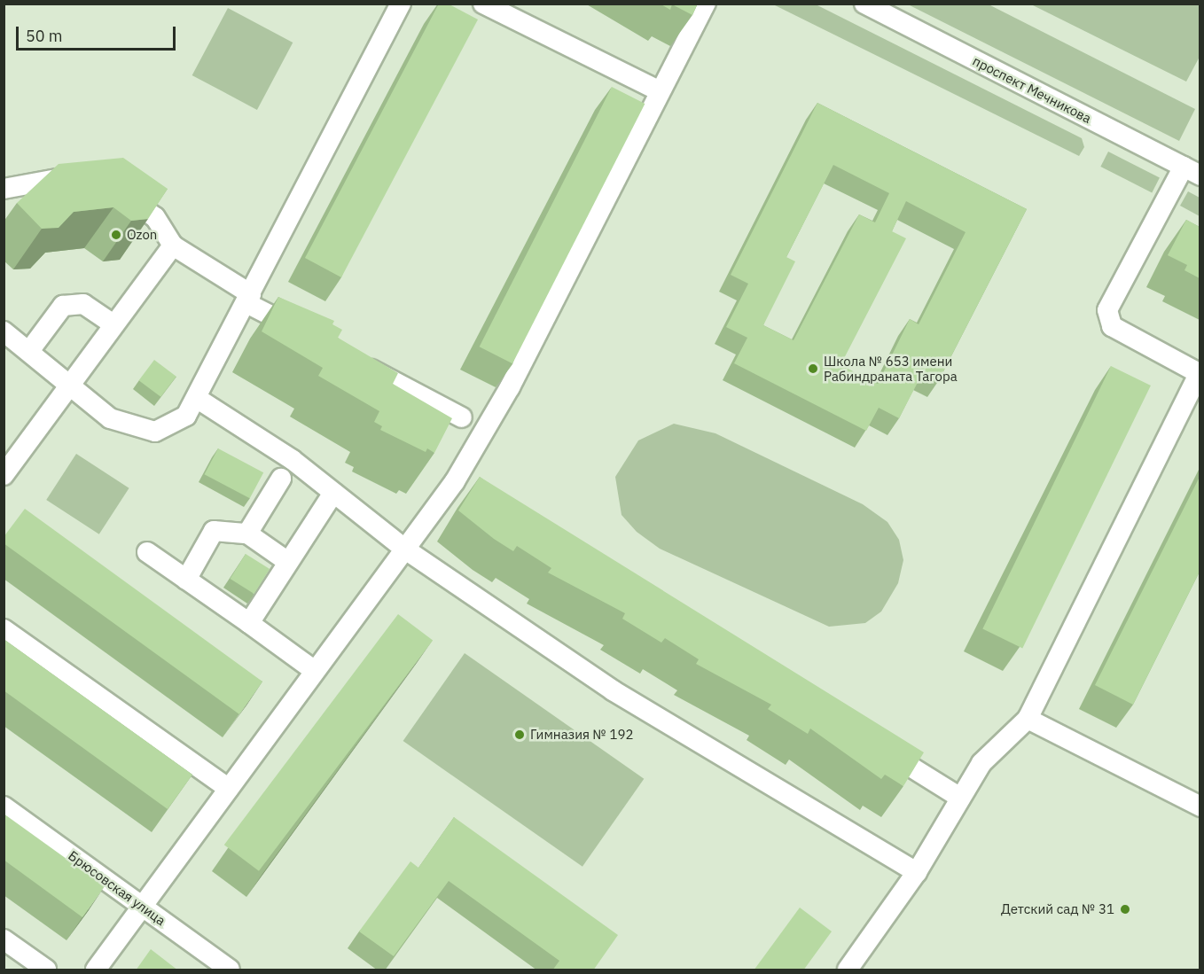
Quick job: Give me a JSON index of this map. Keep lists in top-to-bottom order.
{
  "streets": {
    "street": ["проспект Мечникова", "Брюсовская улица"]
  },
  "places": [
    "Ozon",
    "Школа № 653 имени Рабиндраната Тагора",
    "Гимназия № 192",
    "Детский сад № 31"
  ],
  "scale_bar": "50 m"
}
